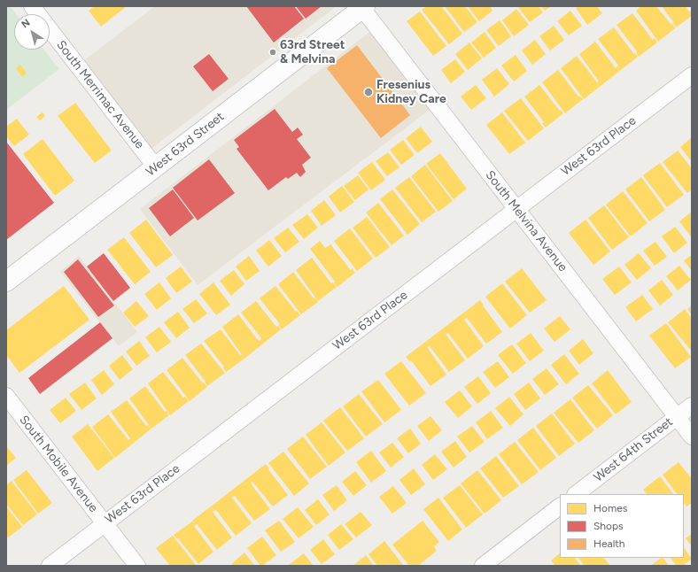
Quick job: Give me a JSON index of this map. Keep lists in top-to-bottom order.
{
  "streets": {
    "main road": ["West 63rd Street"],
    "street": [
      "South Merrimac Avenue",
      "West 63rd Place",
      "South Melvina Avenue",
      "West 64th Street",
      "South Mobile Avenue"
    ]
  },
  "crossings": [
    ["South Merrimac Avenue", "West 63rd Street"],
    ["West 63rd Street", "South Melvina Avenue"],
    ["West 63rd Place", "South Melvina Avenue"],
    ["West 63rd Place", "South Mobile Avenue"],
    ["South Melvina Avenue", "West 64th Street"]
  ],
  "places": ["63rd Street & Melvina", "Fresenius Kidney Care"],
  "legend": ["Homes", "Shops", "Health"],
  "north": "top left"
}
